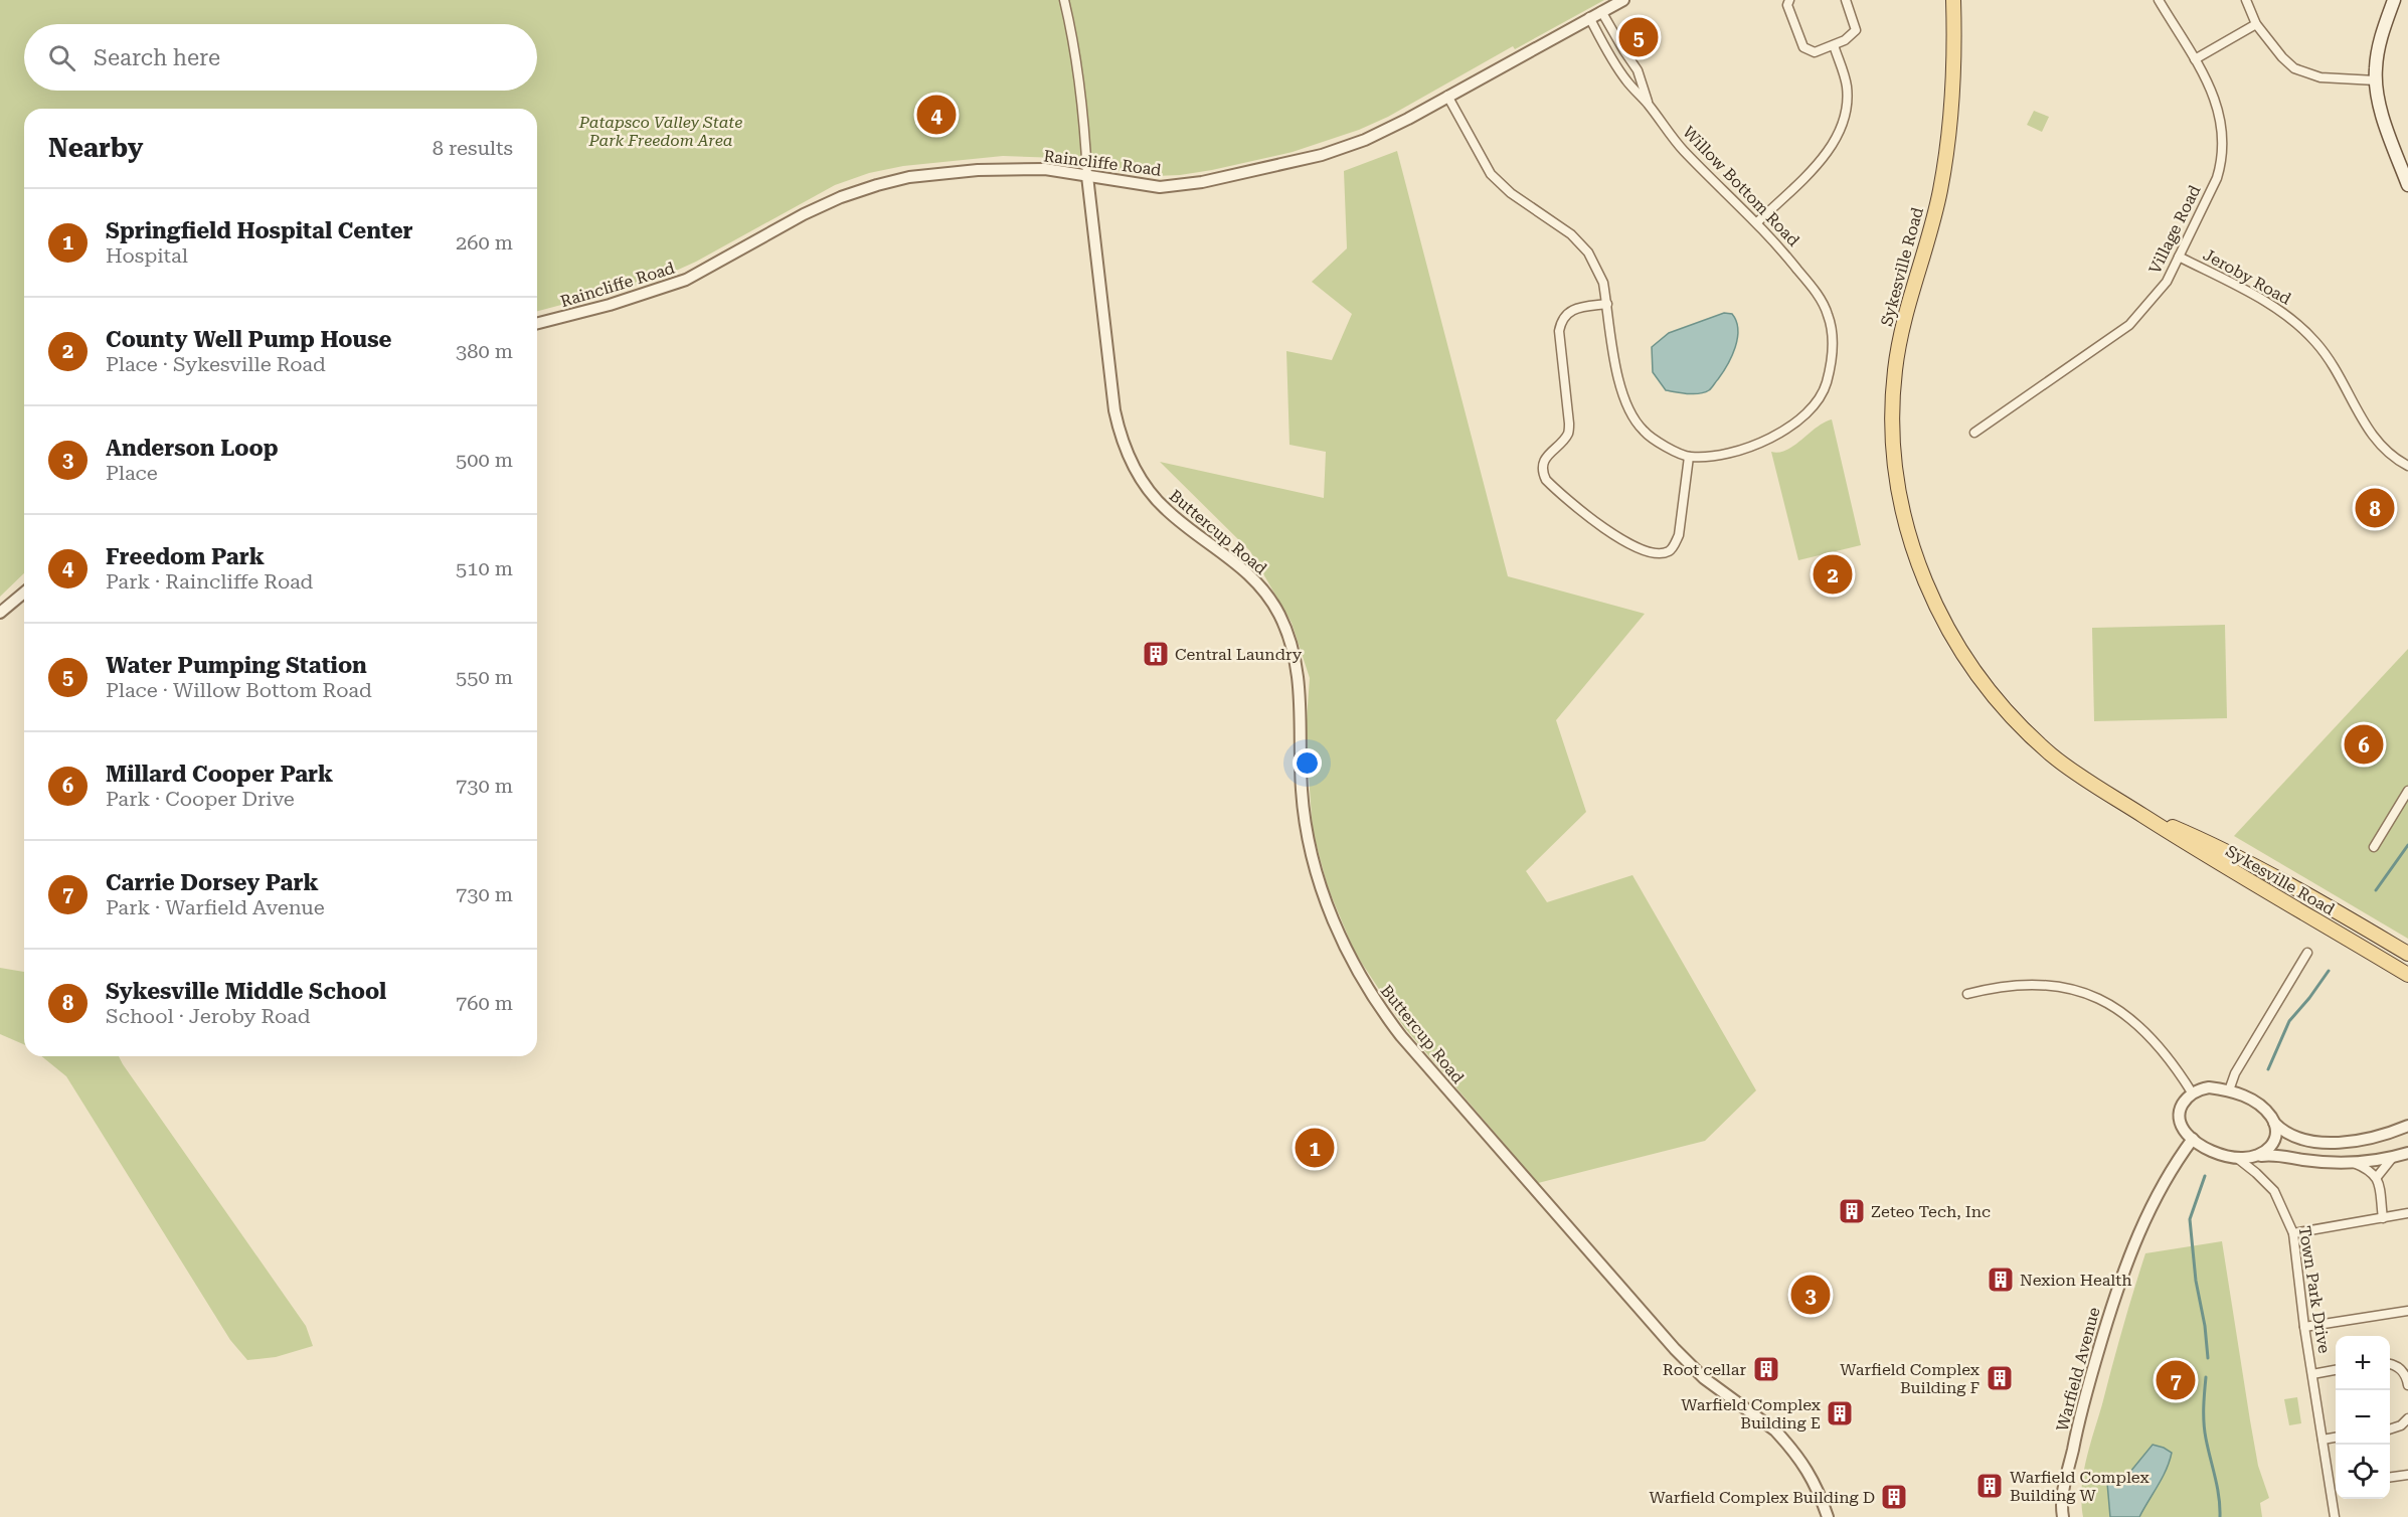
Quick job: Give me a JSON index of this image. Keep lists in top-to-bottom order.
{
  "streets": {
    "main road": ["Sykesville Road"],
    "street": [
      "Raincliffe Road",
      "Willow Bottom Road",
      "Village Road",
      "Jeroby Road",
      "Buttercup Road",
      "Town Park Drive",
      "Warfield Avenue"
    ]
  },
  "crossings": [
    ["Raincliffe Road", "Willow Bottom Road"],
    ["Raincliffe Road", "Buttercup Road"],
    ["Village Road", "Jeroby Road"],
    ["Town Park Drive", "Warfield Avenue"]
  ],
  "parks": ["Patapsco Valley State Park Freedom Area"],
  "places": {
    "building": [
      "Central Laundry",
      "Zeteo Tech, Inc",
      "Nexion Health",
      "Root cellar",
      "Warfield Complex Building F",
      "Warfield Complex Building E",
      "Warfield Complex Building W",
      "Warfield Complex Building D"
    ]
  },
  "page": {
    "pins": [
      "5",
      "4",
      "8",
      "2",
      "6",
      "1",
      "3",
      "7"
    ],
    "search": "Search here",
    "heading": ["Nearby", "8 results"],
    "list": [
      {
        "mark": "1",
        "name": "Springfield Hospital Center",
        "note": "Hospital",
        "value": "260 m"
      },
      {
        "mark": "2",
        "name": "County Well Pump House",
        "note": "Place · Sykesville Road",
        "value": "380 m"
      },
      {
        "mark": "3",
        "name": "Anderson Loop",
        "note": "Place",
        "value": "500 m"
      },
      {
        "mark": "4",
        "name": "Freedom Park",
        "note": "Park · Raincliffe Road",
        "value": "510 m"
      },
      {
        "mark": "5",
        "name": "Water Pumping Station",
        "note": "Place · Willow Bottom Road",
        "value": "550 m"
      },
      {
        "mark": "6",
        "name": "Millard Cooper Park",
        "note": "Park · Cooper Drive",
        "value": "730 m"
      },
      {
        "mark": "7",
        "name": "Carrie Dorsey Park",
        "note": "Park · Warfield Avenue",
        "value": "730 m"
      },
      {
        "mark": "8",
        "name": "Sykesville Middle School",
        "note": "School · Jeroby Road",
        "value": "760 m"
      }
    ],
    "map_buttons": ["+", "−"]
  }
}
